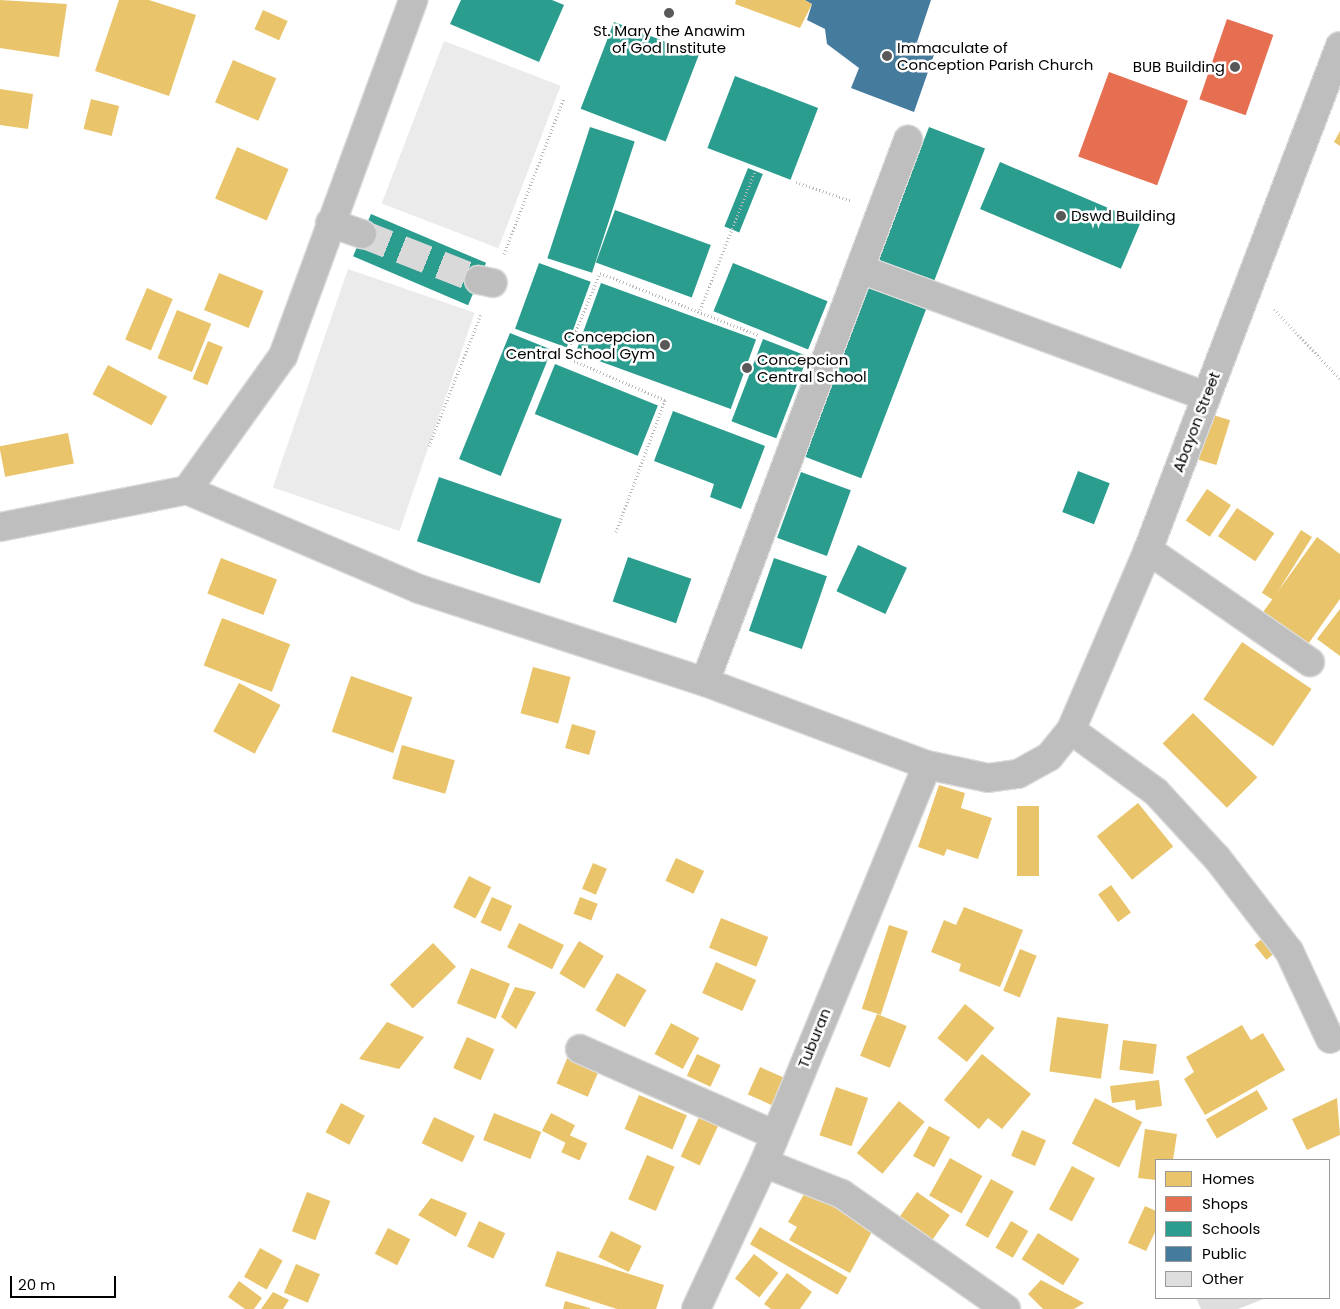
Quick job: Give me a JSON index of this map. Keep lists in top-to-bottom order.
{
  "streets": {
    "main road": ["Abayon Street", "Tuburan"]
  },
  "crossings": [
    ["Abayon Street", "Tuburan"]
  ],
  "places": [
    "St. Mary the Anawim of God Institute",
    "Immaculate of Conception Parish Church",
    "BUB Building",
    "Dswd Building",
    "Concepcion Central School Gym",
    "Concepcion Central School"
  ],
  "legend": [
    "Homes",
    "Shops",
    "Schools",
    "Public",
    "Other"
  ],
  "scale_bar": "20 m"
}
